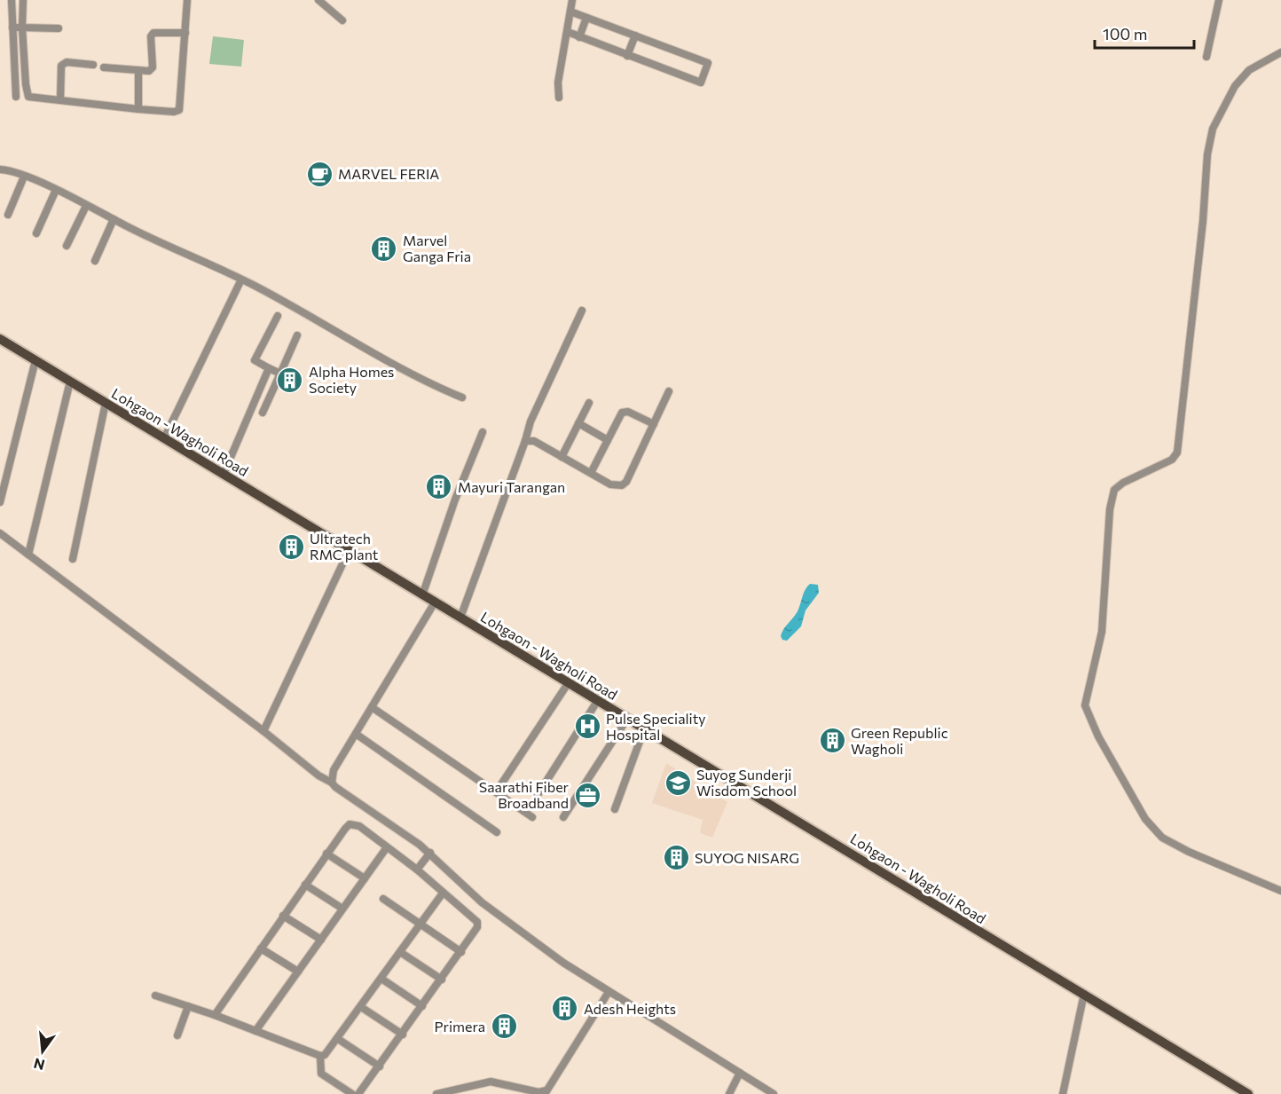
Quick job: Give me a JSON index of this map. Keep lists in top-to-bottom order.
{
  "streets": {
    "main road": ["Lohgaon - Wagholi Road"]
  },
  "places": {
    "cafe": ["MARVEL FERIA"],
    "building": [
      "Marvel Ganga Fria",
      "Alpha Homes Society",
      "Mayuri Tarangan",
      "Ultratech RMC plant",
      "Green Republic Wagholi",
      "SUYOG NISARG",
      "Adesh Heights",
      "Primera"
    ],
    "hospital": ["Pulse Speciality Hospital"],
    "school or university": ["Suyog Sunderji Wisdom School"],
    "office": ["Saarathi Fiber Broadband"]
  },
  "scale_bar": "100 m",
  "north": "bottom"
}
